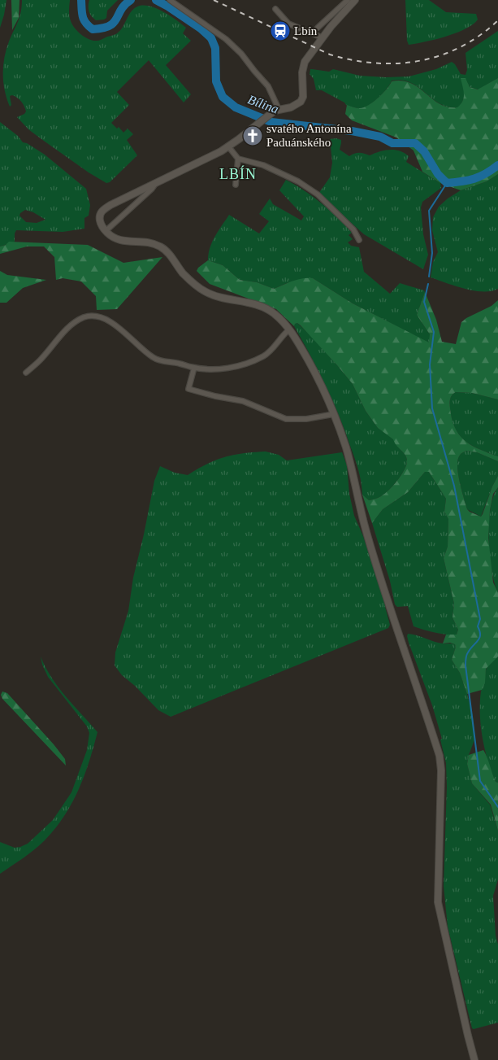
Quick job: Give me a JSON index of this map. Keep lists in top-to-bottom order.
{
  "districts": ["LBÍN"],
  "water": ["Bílina"],
  "places": {
    "station": ["Lbín"],
    "church": ["svatého Antonína Paduánského"]
  }
}
